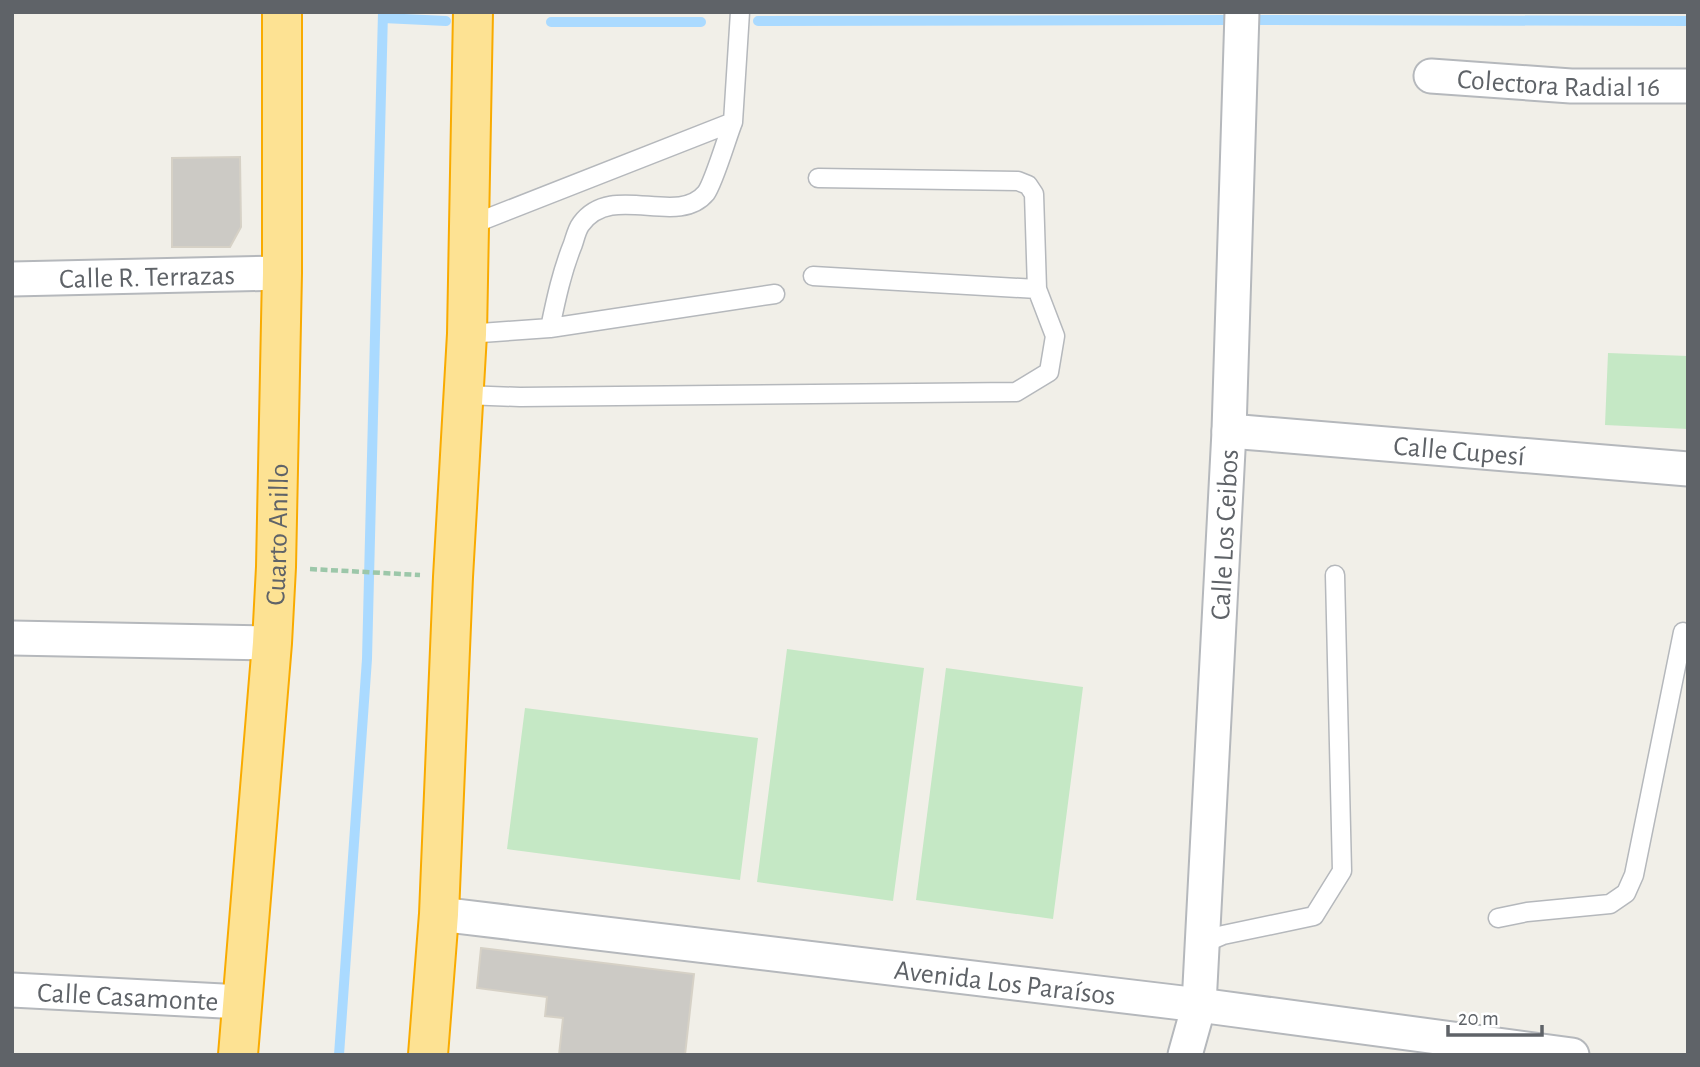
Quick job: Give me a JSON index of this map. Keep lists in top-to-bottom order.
{
  "streets": {
    "highway": ["Cuarto Anillo"],
    "street": [
      "Colectora Radial 16",
      "Calle R. Terrazas",
      "Calle Cupesí",
      "Calle Los Ceibos",
      "Avenida Los Paraísos",
      "Calle Casamonte"
    ]
  },
  "crossings": [
    ["Calle R. Terrazas", "Cuarto Anillo"],
    ["Calle Cupesí", "Calle Los Ceibos"],
    ["Cuarto Anillo", "Calle Casamonte"],
    ["Calle Los Ceibos", "Avenida Los Paraísos"]
  ],
  "scale_bar": "20 m"
}
